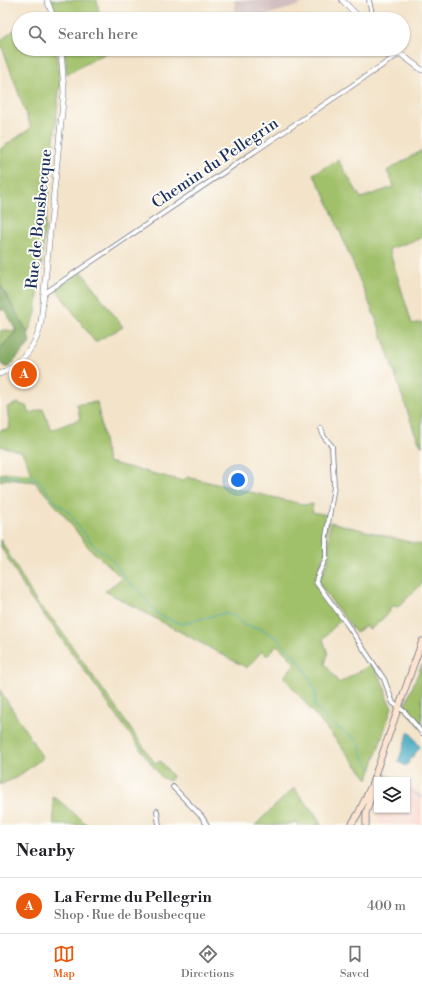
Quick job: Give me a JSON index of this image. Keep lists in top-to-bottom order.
{
  "streets": {
    "street": ["Chemin du Pellegrin", "Rue de Bousbecque"]
  },
  "crossings": [
    ["Chemin du Pellegrin", "Rue de Bousbecque"]
  ],
  "page": {
    "search": "Search here",
    "pins": "A",
    "heading": "Nearby",
    "list": [
      {
        "mark": "A",
        "name": "La Ferme du Pellegrin",
        "note": "Shop · Rue de Bousbecque",
        "value": "400 m"
      }
    ],
    "nav": ["Map", "Directions", "Saved"]
  }
}
